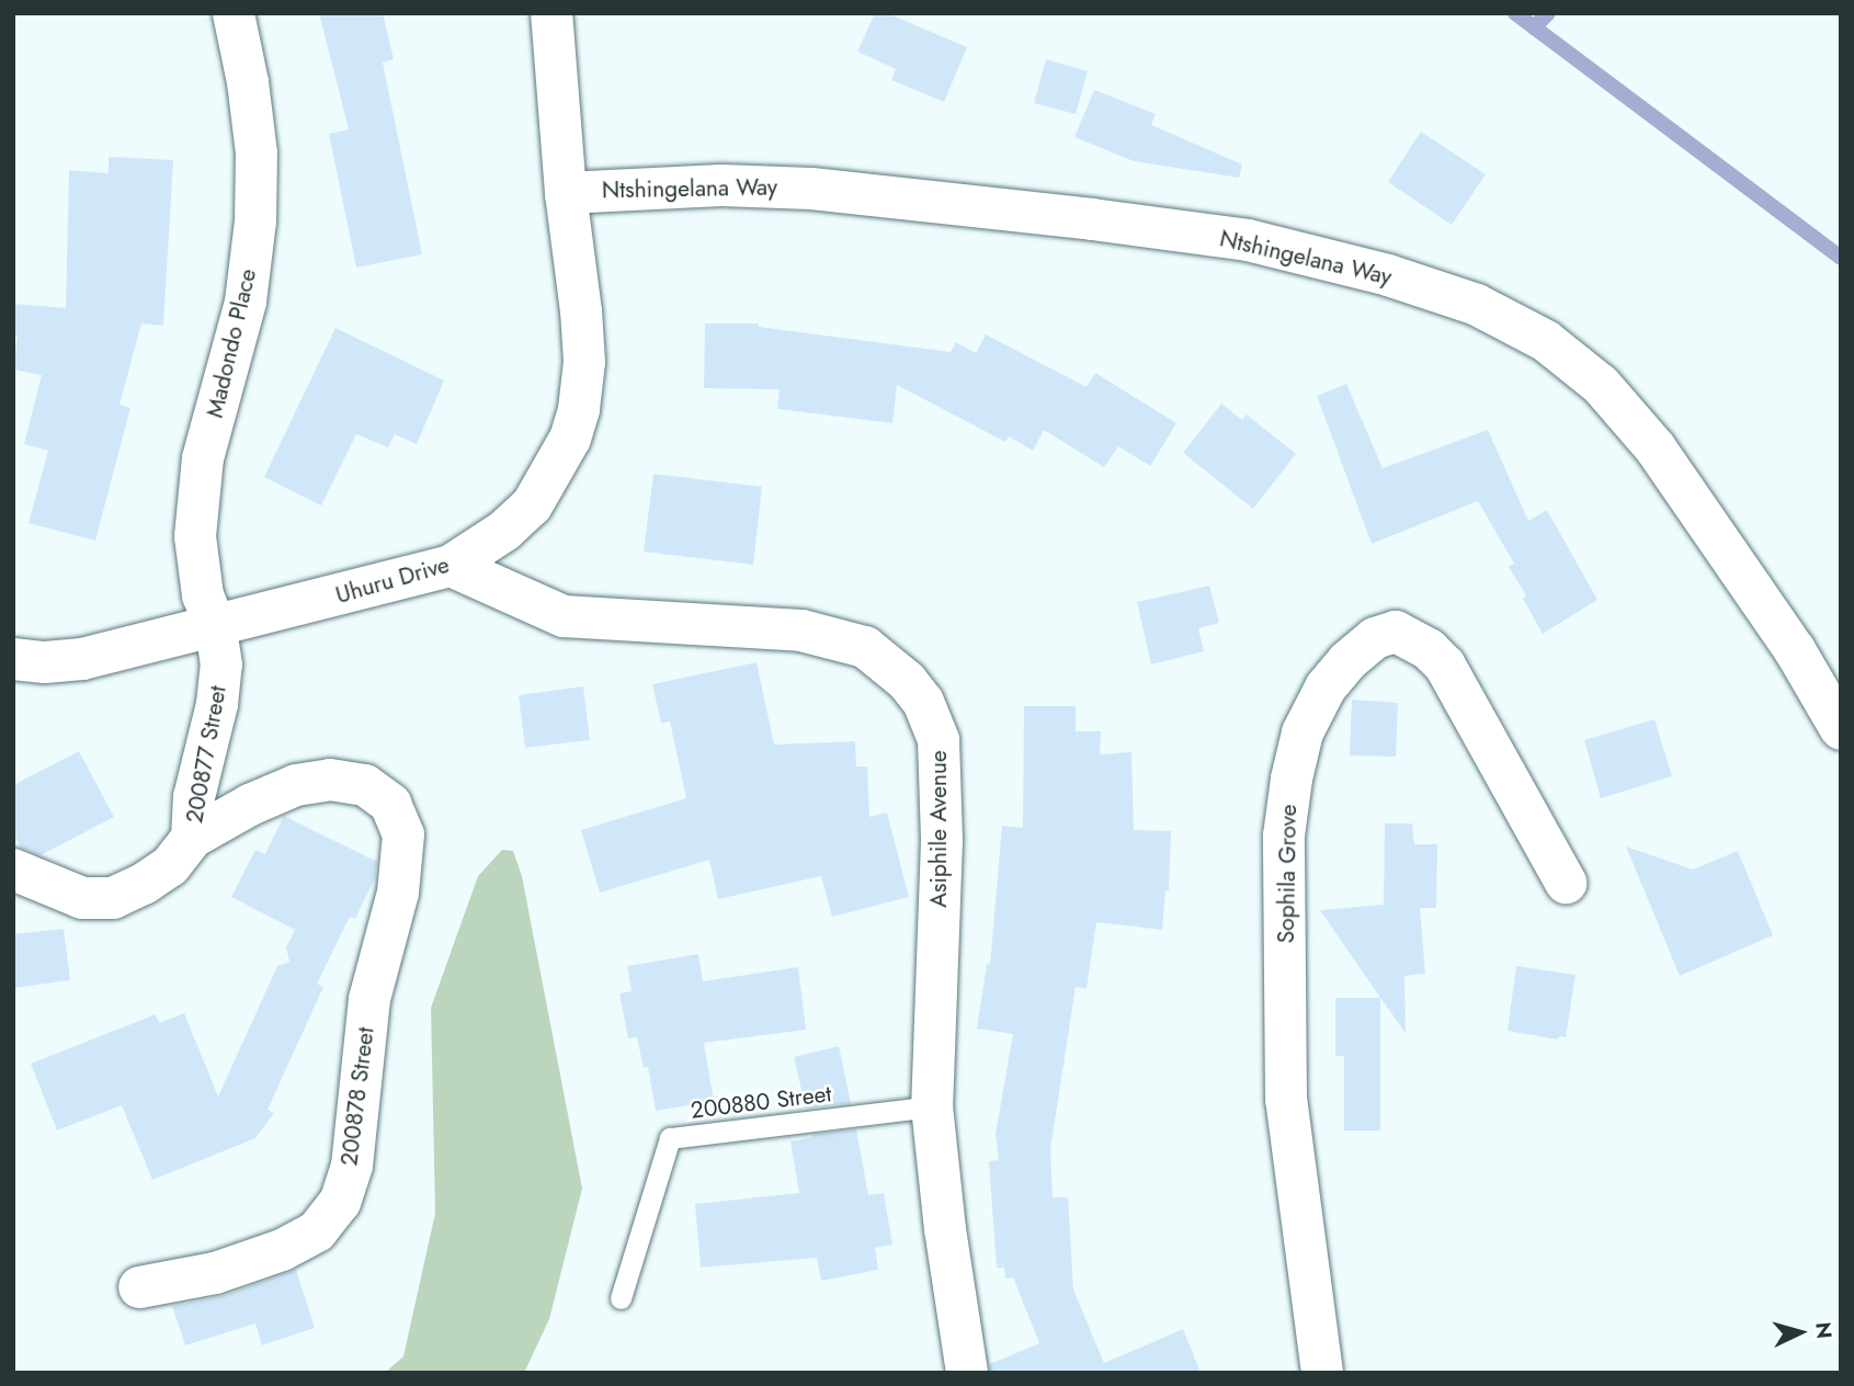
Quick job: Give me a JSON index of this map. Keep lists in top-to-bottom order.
{
  "streets": {
    "street": [
      "Ntshingelana Way",
      "Madondo Place",
      "Uhuru Drive",
      "200877 Street",
      "Asiphile Avenue",
      "Sophila Grove",
      "200878 Street"
    ],
    "lane": ["200880 Street"]
  },
  "crossings": [
    ["Ntshingelana Way", "Uhuru Drive"],
    ["Madondo Place", "Uhuru Drive"],
    ["Madondo Place", "200877 Street"],
    ["Uhuru Drive", "200877 Street"],
    ["Uhuru Drive", "Asiphile Avenue"],
    ["200877 Street", "200878 Street"],
    ["Asiphile Avenue", "200880 Street"]
  ],
  "north": "right"
}
